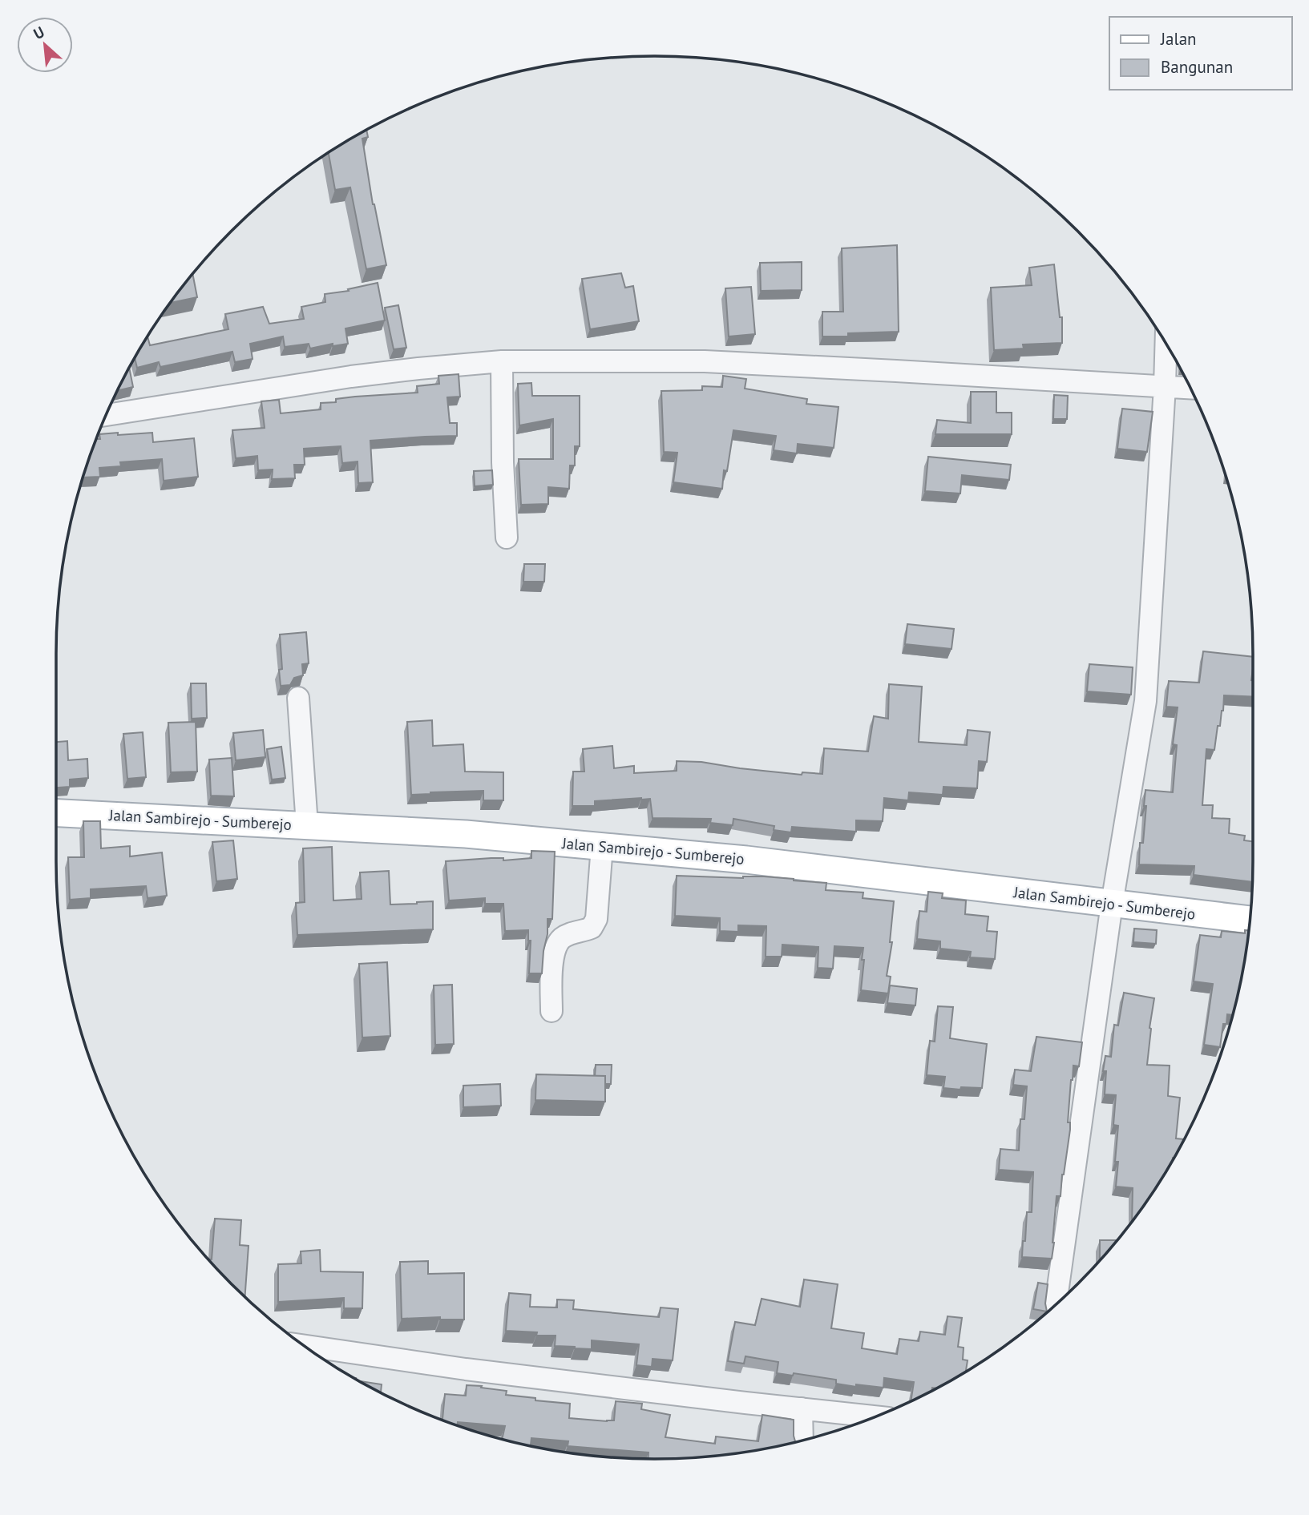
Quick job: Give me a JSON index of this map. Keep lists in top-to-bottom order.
{
  "streets": {
    "main road": ["Jalan Sambirejo - Sumberejo"]
  },
  "legend": ["Jalan", "Bangunan"],
  "north": "top left"
}
